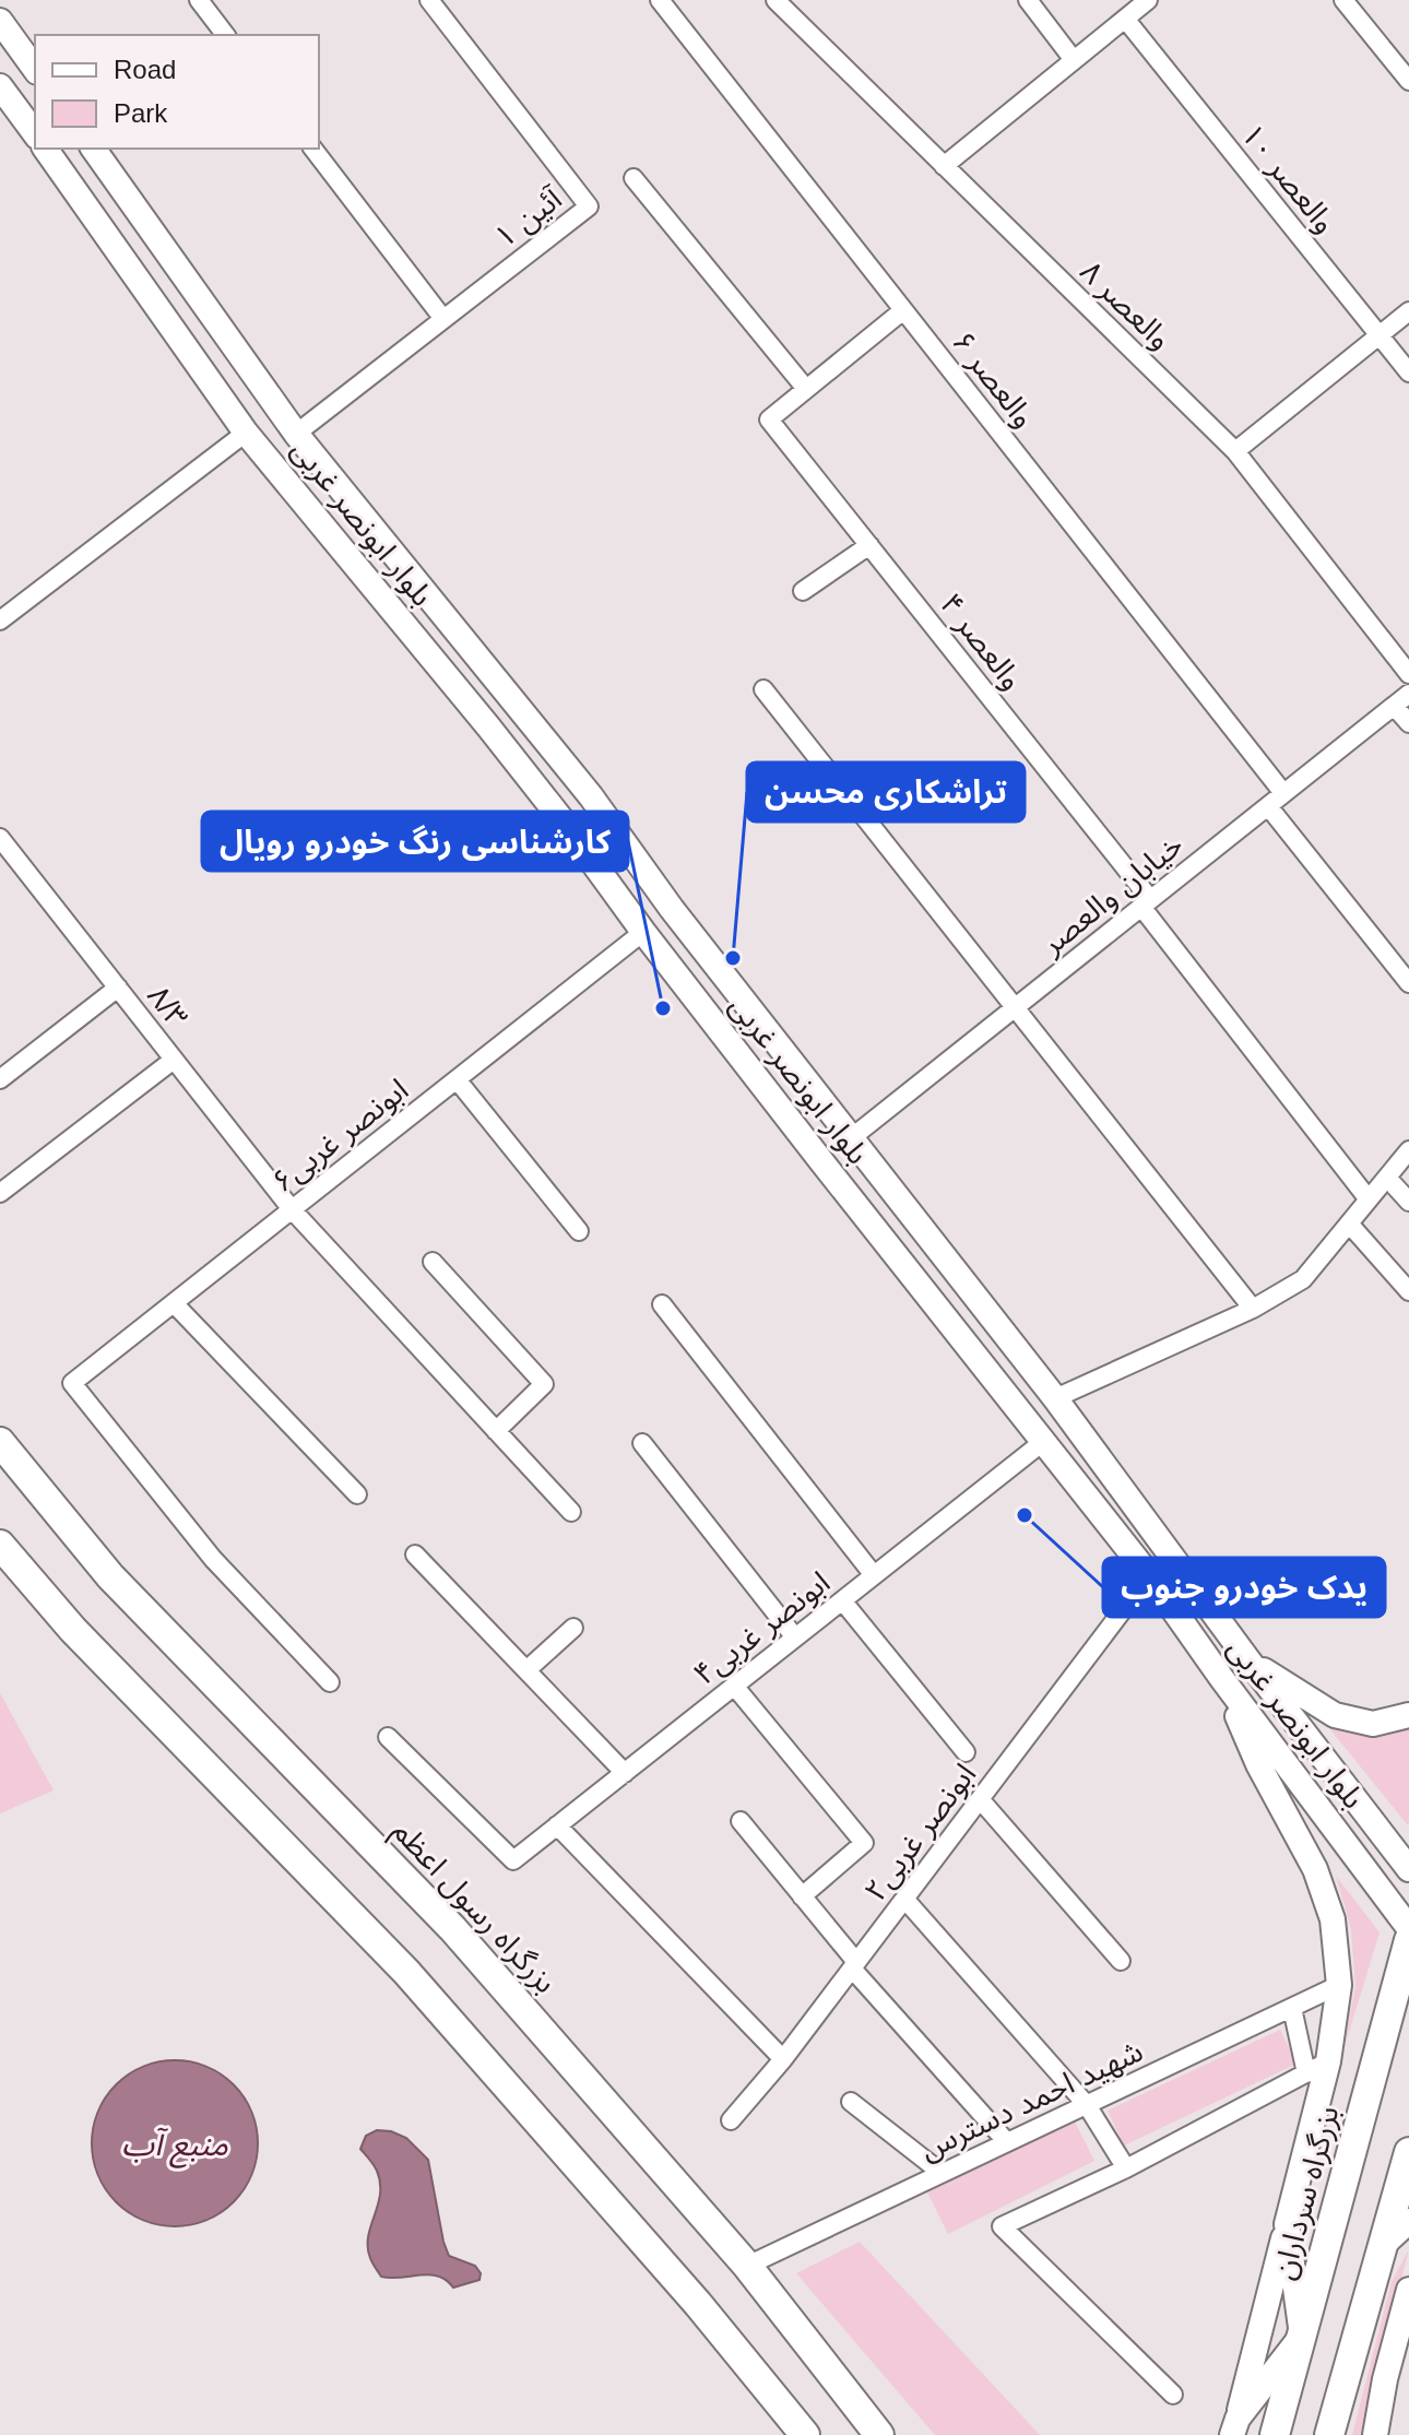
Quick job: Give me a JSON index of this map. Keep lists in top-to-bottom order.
{
  "streets": {
    "highway": ["بزرگراه رسول اعظم", "بزرگراه سرداران"],
    "main road": ["بلوار ابونصر غربی"],
    "street": [
      "والعصر ۱۰",
      "آئین ۱",
      "والعصر ۸",
      "والعصر ۶",
      "والعصر ۴",
      "خیابان والعصر",
      "۸/۳",
      "۶ابونصر غربی",
      "۴ابونصر غربی",
      "۲ابونصر غربی",
      "شهید احمد دسترس"
    ]
  },
  "crossings": [
    ["آئین ۱", "بلوار ابونصر غربی"],
    ["والعصر ۶", "خیابان والعصر"],
    ["بلوار ابونصر غربی", "خیابان والعصر"],
    ["بلوار ابونصر غربی", "۶ابونصر غربی"],
    ["بلوار ابونصر غربی", "۴ابونصر غربی"],
    ["بلوار ابونصر غربی", "۲ابونصر غربی"],
    ["والعصر ۴", "خیابان والعصر"],
    ["۸/۳", "۶ابونصر غربی"],
    ["بزرگراه رسول اعظم", "شهید احمد دسترس"]
  ],
  "water": ["منبع آب"],
  "places": ["تراشکاری محسن", "کارشناسی رنگ خودرو رویال", "یدک خودرو جنوب"],
  "legend": ["Road", "Park"]
}
